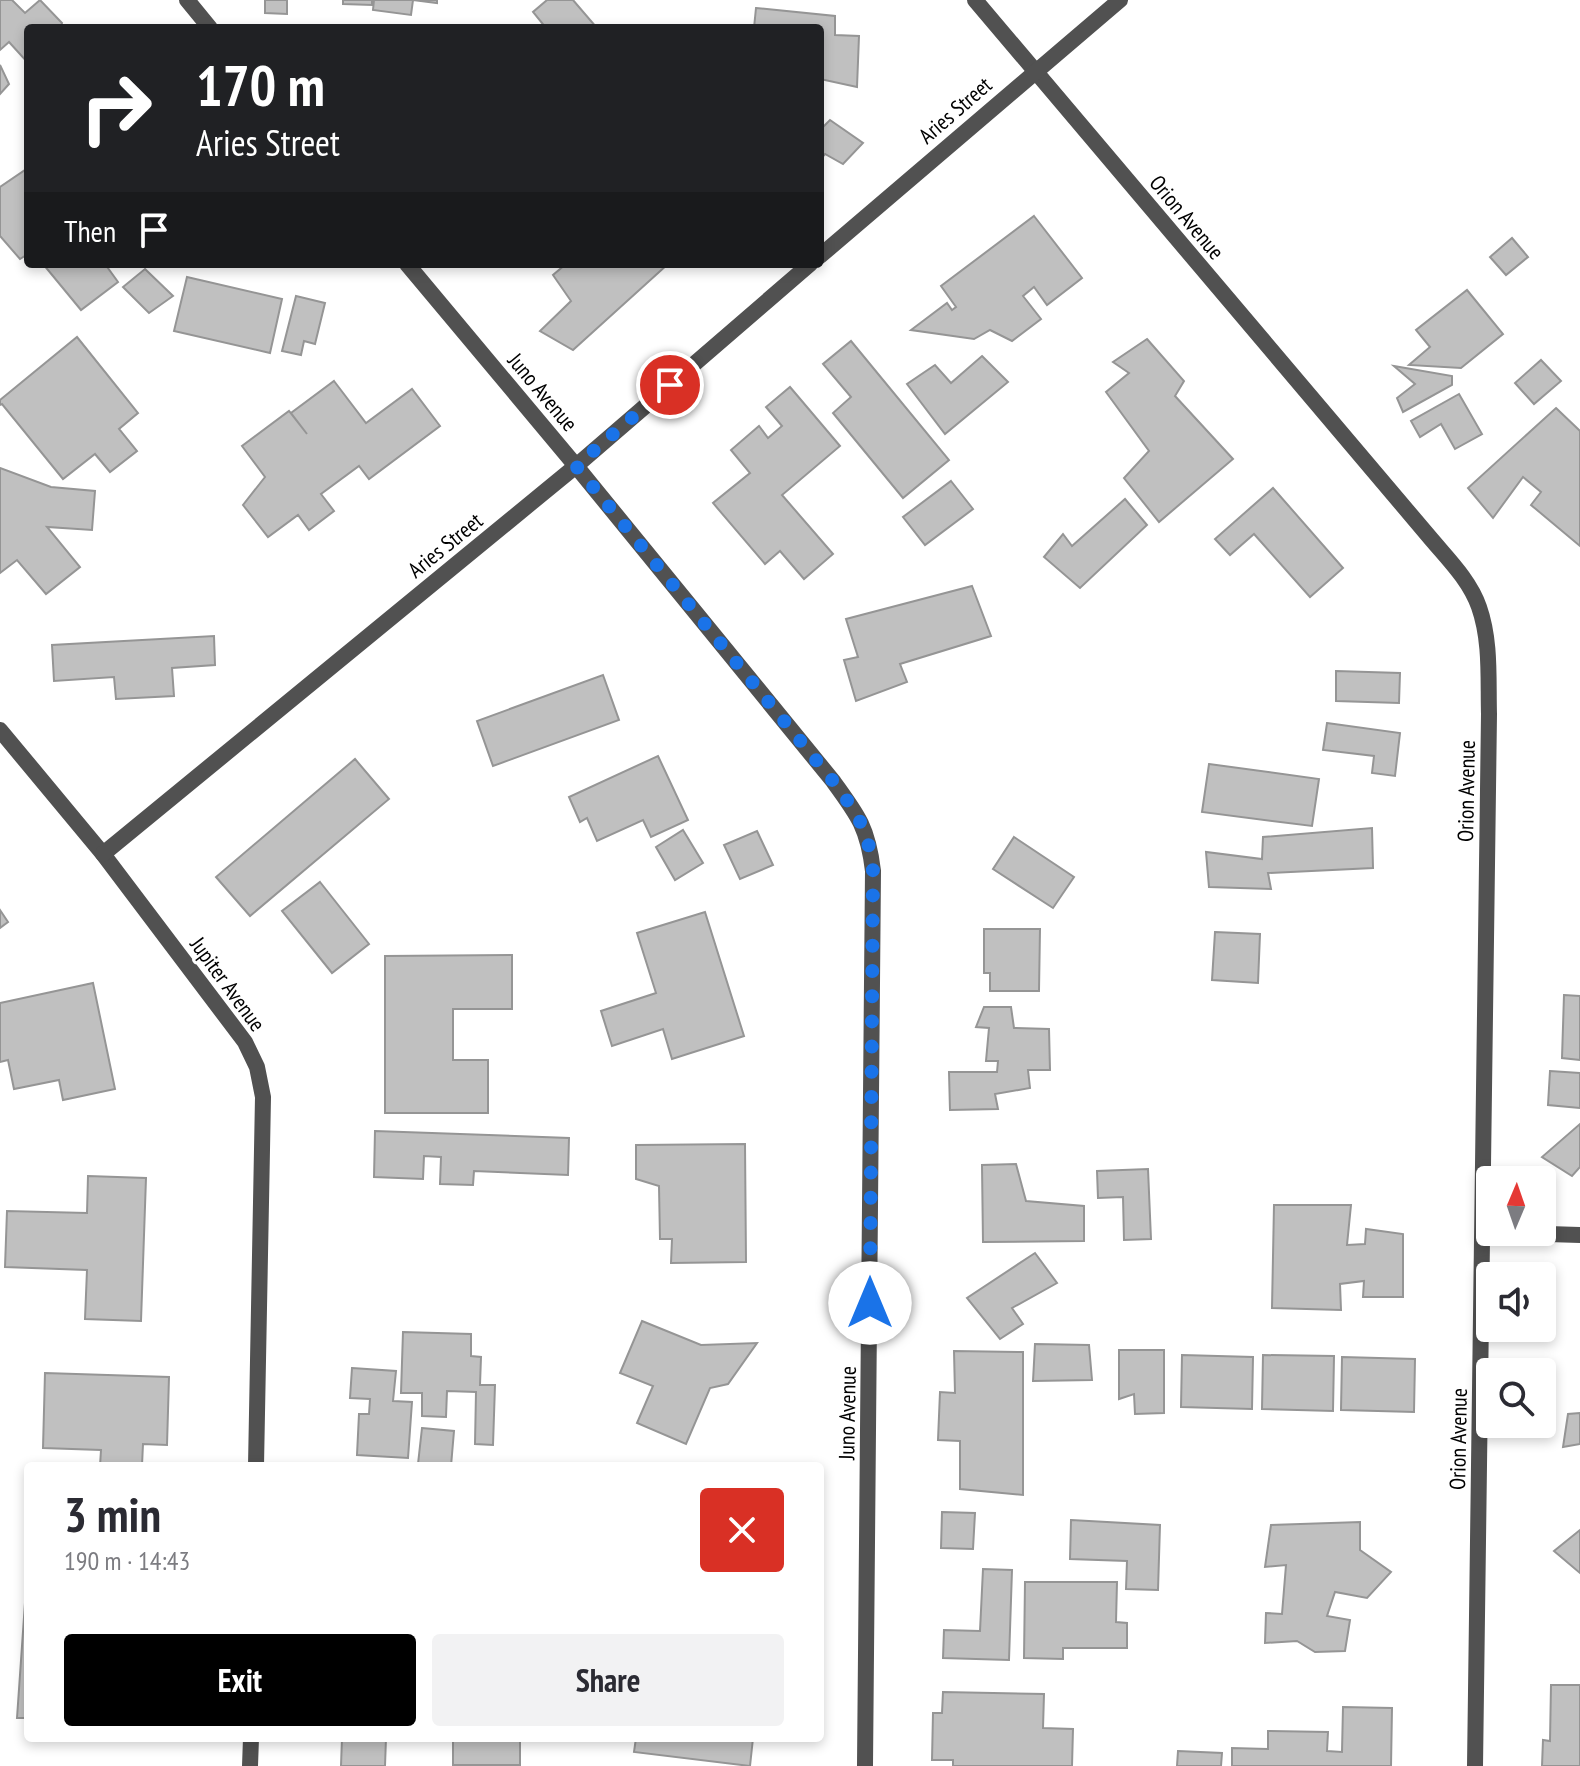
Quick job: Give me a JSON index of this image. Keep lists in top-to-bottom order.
{
  "streets": {
    "street": [
      "Aries Street",
      "Orion Avenue",
      "Juno Avenue",
      "Jupiter Avenue"
    ]
  },
  "crossings": [
    ["Aries Street", "Orion Avenue"],
    ["Aries Street", "Juno Avenue"],
    ["Aries Street", "Jupiter Avenue"]
  ],
  "north": "top",
  "page": {
    "turn": ["170 m", "Aries Street"],
    "then": "Then",
    "heading": ["3 min", "190 m · 14:43"],
    "buttons": ["Exit", "Share"]
  }
}
